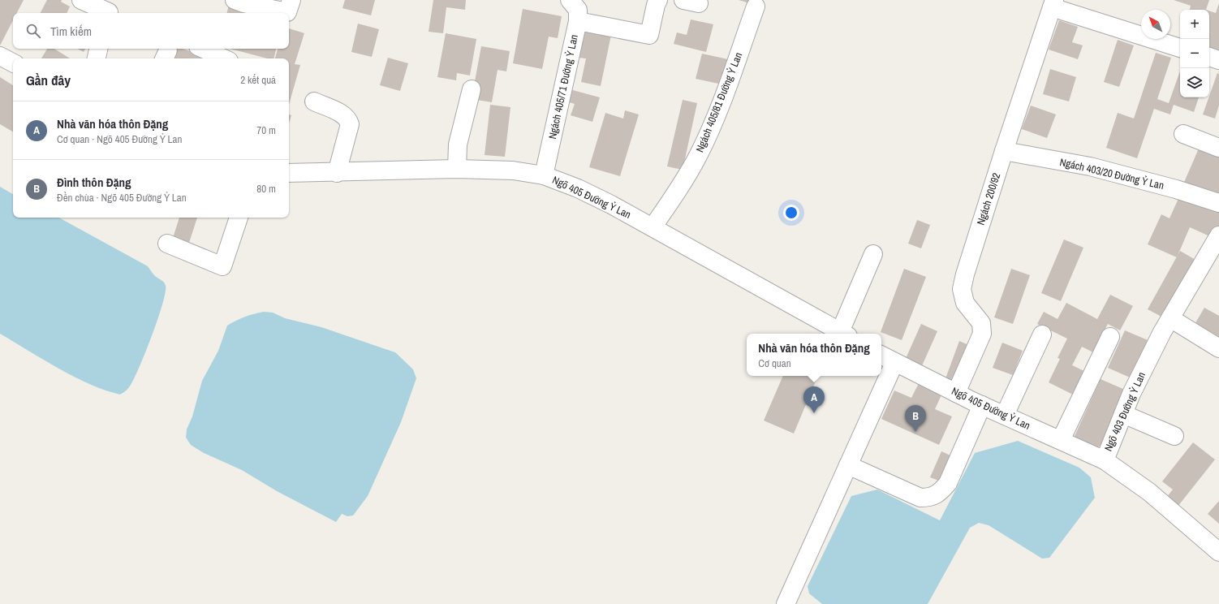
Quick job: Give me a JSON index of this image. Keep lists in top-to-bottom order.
{
  "streets": {
    "street": [
      "Ngách 405/71 Đường Ỷ Lan",
      "Ngách 405/81 Đường Ỷ Lan",
      "Ngách 403/20 Đường Ỷ Lan",
      "Ngõ 405 Đường Ỷ Lan",
      "Ngách 200/92",
      "Ngõ 403 Đường Ỷ Lan"
    ]
  },
  "crossings": [
    ["Ngách 405/71 Đường Ỷ Lan", "Ngõ 405 Đường Ỷ Lan"],
    ["Ngách 405/81 Đường Ỷ Lan", "Ngõ 405 Đường Ỷ Lan"],
    ["Ngách 403/20 Đường Ỷ Lan", "Ngách 200/92"],
    ["Ngõ 405 Đường Ỷ Lan", "Ngách 200/92"],
    ["Ngõ 405 Đường Ỷ Lan", "Ngõ 403 Đường Ỷ Lan"]
  ],
  "north": "top left",
  "page": {
    "map_buttons": ["+", "−"],
    "search": "Tìm kiếm",
    "heading": ["Gần đây", "2 kết quả"],
    "list": [
      {
        "mark": "A",
        "name": "Nhà văn hóa thôn Đặng",
        "note": "Cơ quan · Ngõ 405 Đường Ỷ Lan",
        "value": "70 m"
      },
      {
        "mark": "B",
        "name": "Đình thôn Đặng",
        "note": "Đền chùa · Ngõ 405 Đường Ỷ Lan",
        "value": "80 m"
      }
    ],
    "popup": ["Nhà văn hóa thôn Đặng", "Cơ quan"],
    "pins": ["A", "B"]
  }
}
